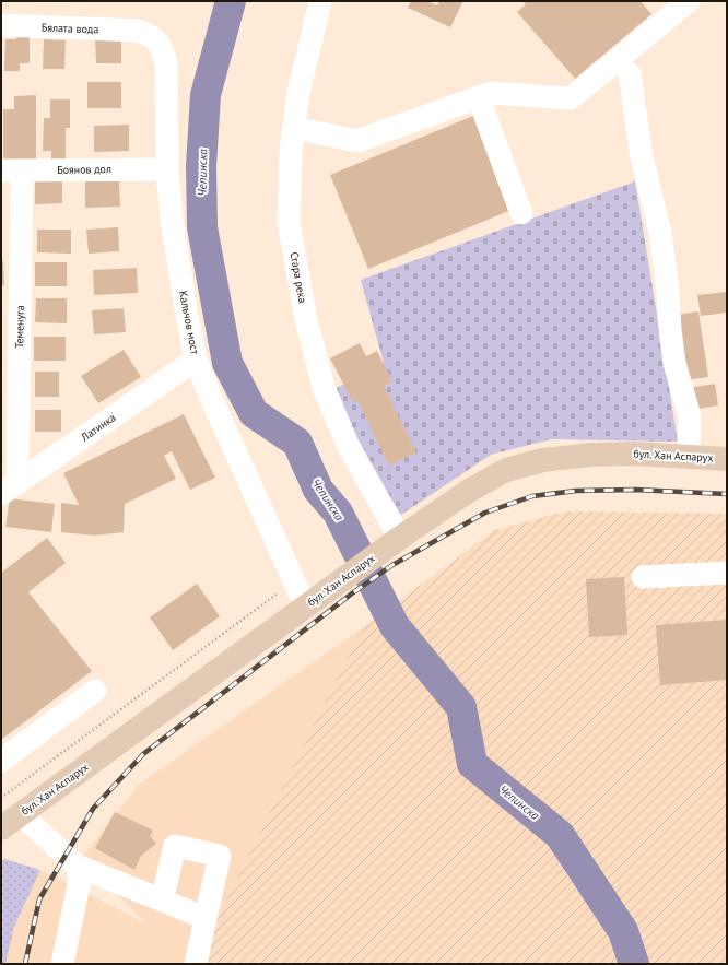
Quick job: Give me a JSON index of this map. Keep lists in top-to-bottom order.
{
  "streets": {
    "main road": ["бул. Хан Аспарух"],
    "street": [
      "Бялата вода",
      "Боянов дол",
      "Стара река",
      "Калъчов мост",
      "Теменуга",
      "Латинка"
    ]
  },
  "crossings": [
    ["Бялата вода", "Калъчов мост"],
    ["Боянов дол", "Калъчов мост"],
    ["Боянов дол", "Теменуга"],
    ["Стара река", "бул. Хан Аспарух"],
    ["Калъчов мост", "Латинка"],
    ["Калъчов мост", "бул. Хан Аспарух"],
    ["Теменуга", "Латинка"]
  ],
  "water": ["Чепинска"]
}
